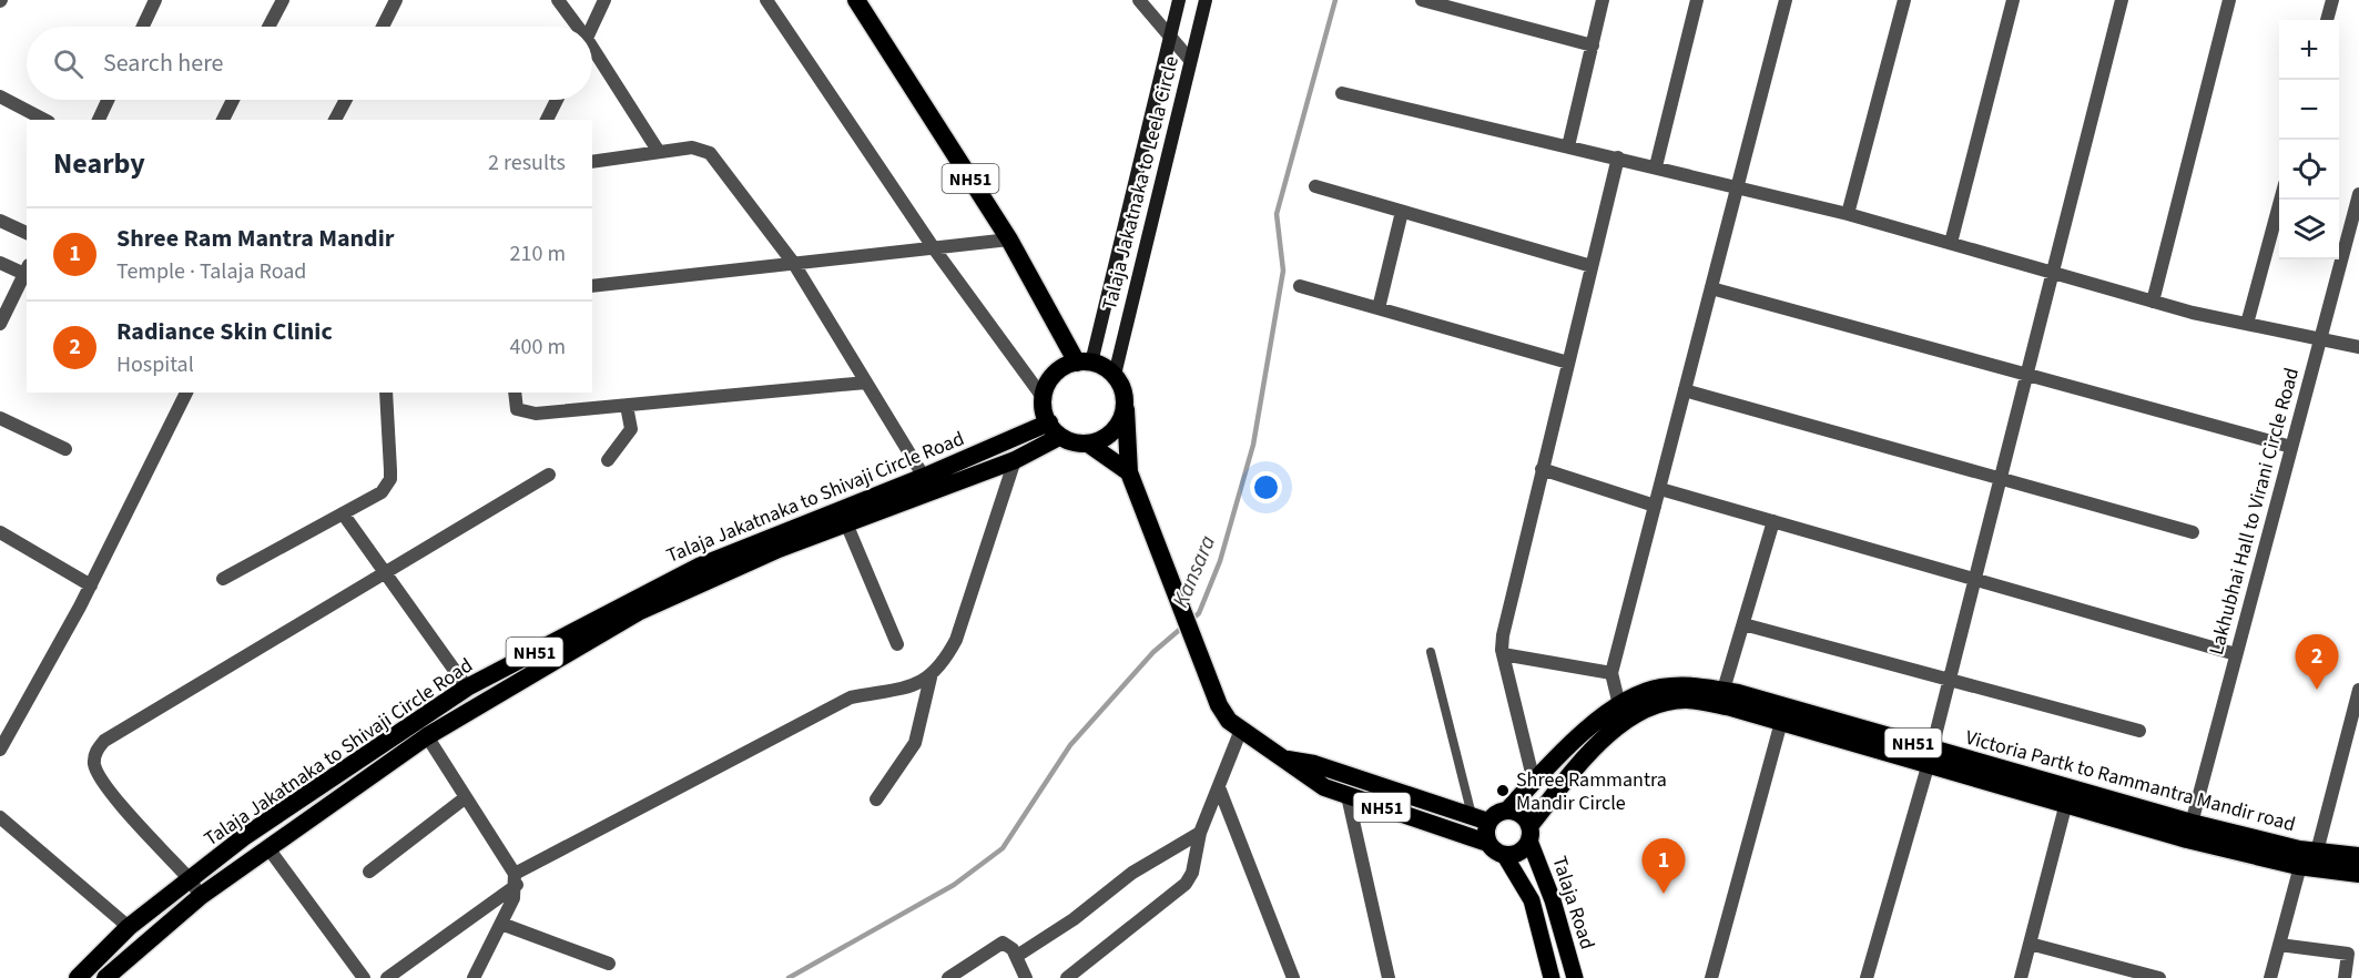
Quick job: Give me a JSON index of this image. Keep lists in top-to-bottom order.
{
  "streets": {
    "highway": ["NH51", "Talaja Jakatnaka to Shivaji Circle Road", "Victoria Partk to Rammantra Mandir road"],
    "main road": ["Talaja Jakatnaka to Leela Circle", "Talaja Road"],
    "street": ["Lakhubhai Hall to Virani Circle Road"]
  },
  "crossings": [
    ["NH51", "Talaja Jakatnaka to Leela Circle"],
    ["NH51", "Talaja Jakatnaka to Shivaji Circle Road"],
    ["NH51", "Victoria Partk to Rammantra Mandir road"],
    ["NH51", "Talaja Road"],
    ["Talaja Jakatnaka to Leela Circle", "Talaja Jakatnaka to Shivaji Circle Road"],
    ["Lakhubhai Hall to Virani Circle Road", "Victoria Partk to Rammantra Mandir road"],
    ["Victoria Partk to Rammantra Mandir road", "Talaja Road"]
  ],
  "water": ["Kansara"],
  "places": ["Shree Rammantra Mandir Circle"],
  "page": {
    "map_buttons": ["+", "−"],
    "search": "Search here",
    "heading": ["Nearby", "2 results"],
    "list": [
      {
        "mark": "1",
        "name": "Shree Ram Mantra Mandir",
        "note": "Temple · Talaja Road",
        "value": "210 m"
      },
      {
        "mark": "2",
        "name": "Radiance Skin Clinic",
        "note": "Hospital",
        "value": "400 m"
      }
    ],
    "pins": ["2", "1"]
  }
}
